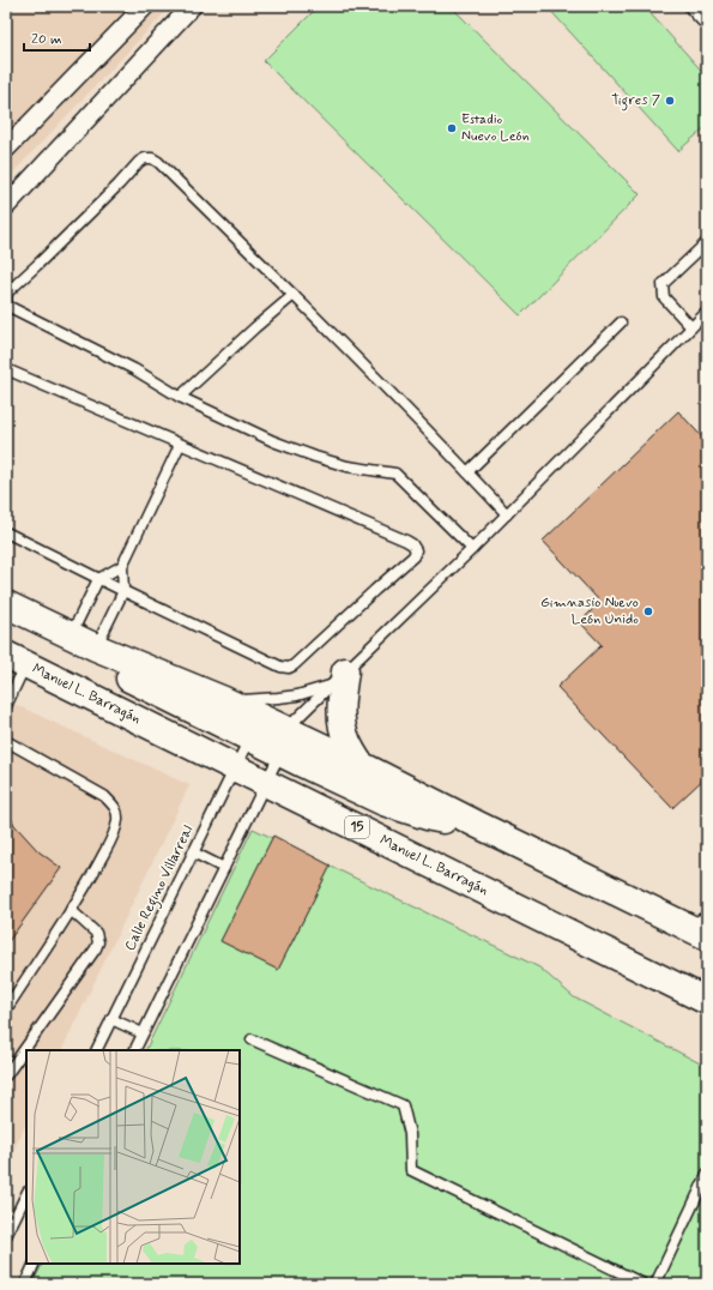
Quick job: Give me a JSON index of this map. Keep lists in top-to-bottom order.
{
  "streets": {
    "highway": ["Manuel L. Barragán", "15"],
    "lane": ["Calle Regino Villarreal"]
  },
  "crossings": [
    ["Manuel L. Barragán", "Calle Regino Villarreal"]
  ],
  "places": ["Tigres 7", "Estadio Nuevo León", "Gimnasio Nuevo León Unido"],
  "scale_bar": "20 m"
}
